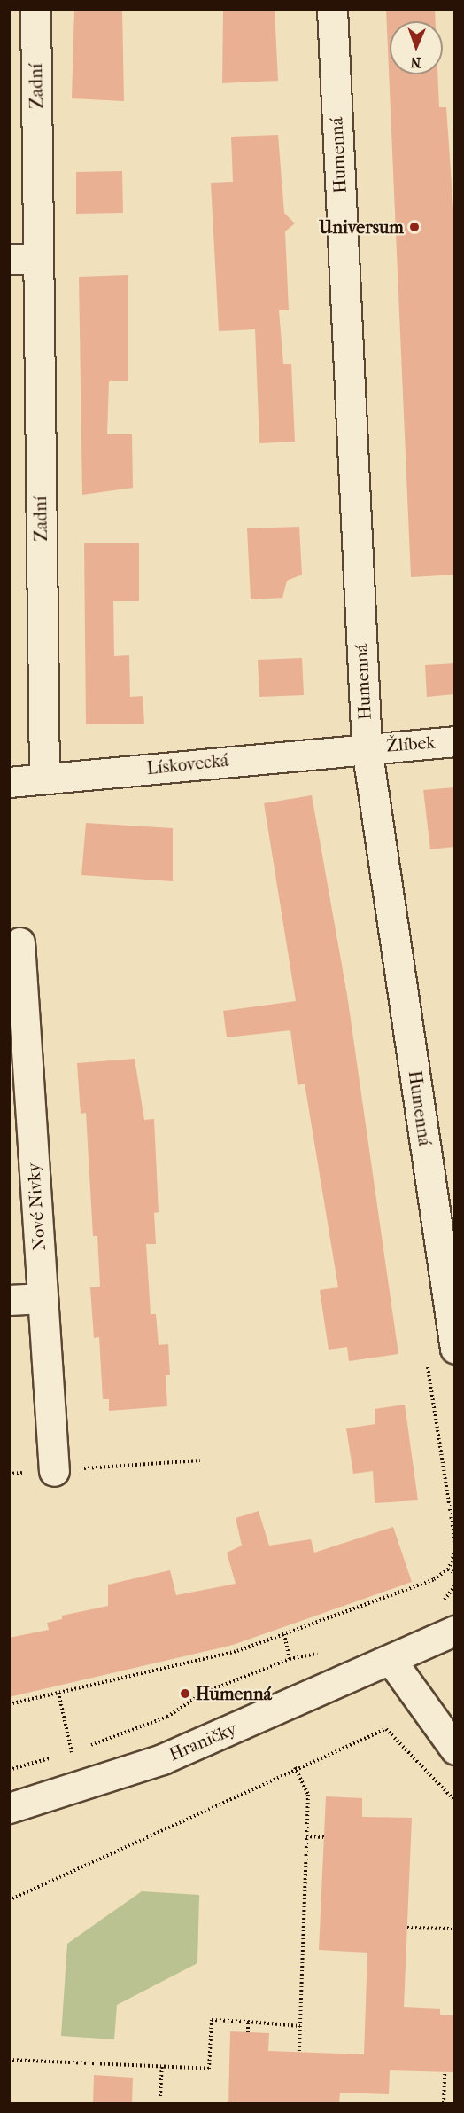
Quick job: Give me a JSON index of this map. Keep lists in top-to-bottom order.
{
  "streets": {
    "street": [
      "Zadní",
      "Humenná",
      "Žlíbek",
      "Lískovecká",
      "Nové Nivky",
      "Hraničky"
    ]
  },
  "crossings": [
    ["Zadní", "Lískovecká"],
    ["Humenná", "Žlíbek"],
    ["Humenná", "Lískovecká"],
    ["Žlíbek", "Lískovecká"]
  ],
  "places": ["Universum", "Humenná"],
  "north": "bottom"
}
